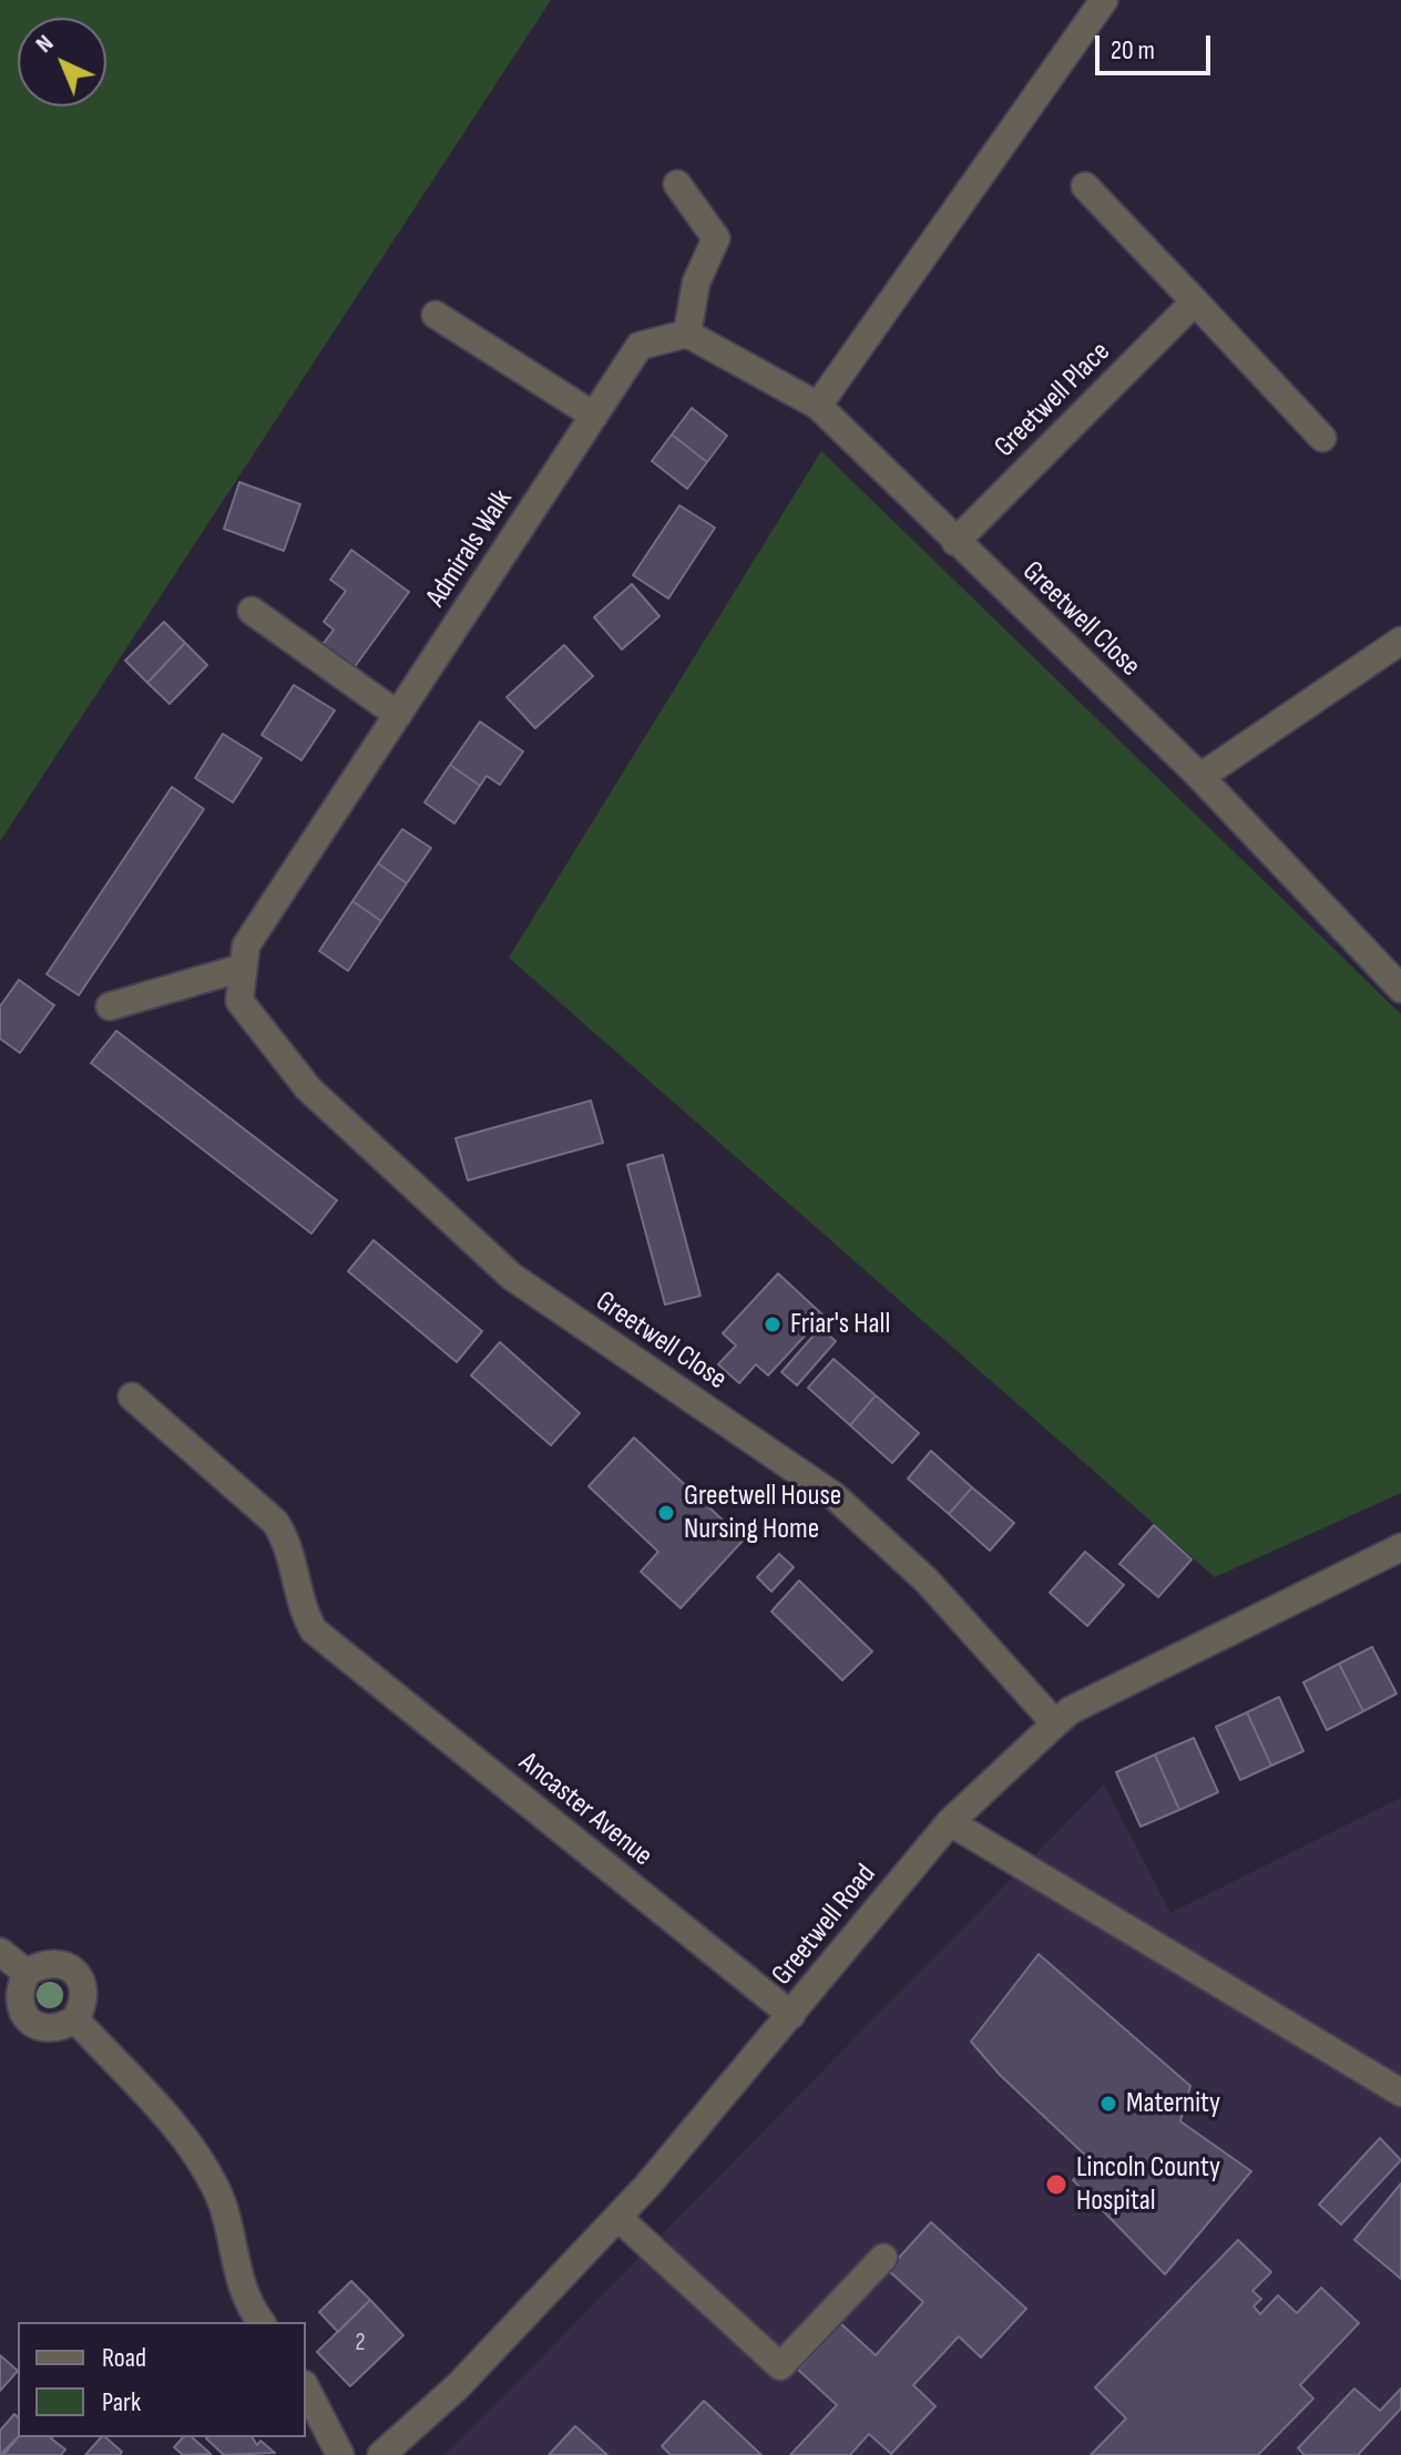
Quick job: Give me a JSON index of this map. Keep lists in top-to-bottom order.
{
  "streets": {
    "street": [
      "Greetwell Place",
      "Admirals Walk",
      "Greetwell Close",
      "Ancaster Avenue",
      "Greetwell Road"
    ]
  },
  "crossings": [
    ["Greetwell Place", "Greetwell Close"],
    ["Admirals Walk", "Greetwell Close"],
    ["Greetwell Close", "Greetwell Road"],
    ["Ancaster Avenue", "Greetwell Road"]
  ],
  "places": [
    "Friar's Hall",
    "Greetwell House Nursing Home",
    "Maternity",
    "Lincoln County Hospital"
  ],
  "house_numbers": ["2"],
  "legend": ["Road", "Park"],
  "scale_bar": "20 m",
  "north": "top left"
}
